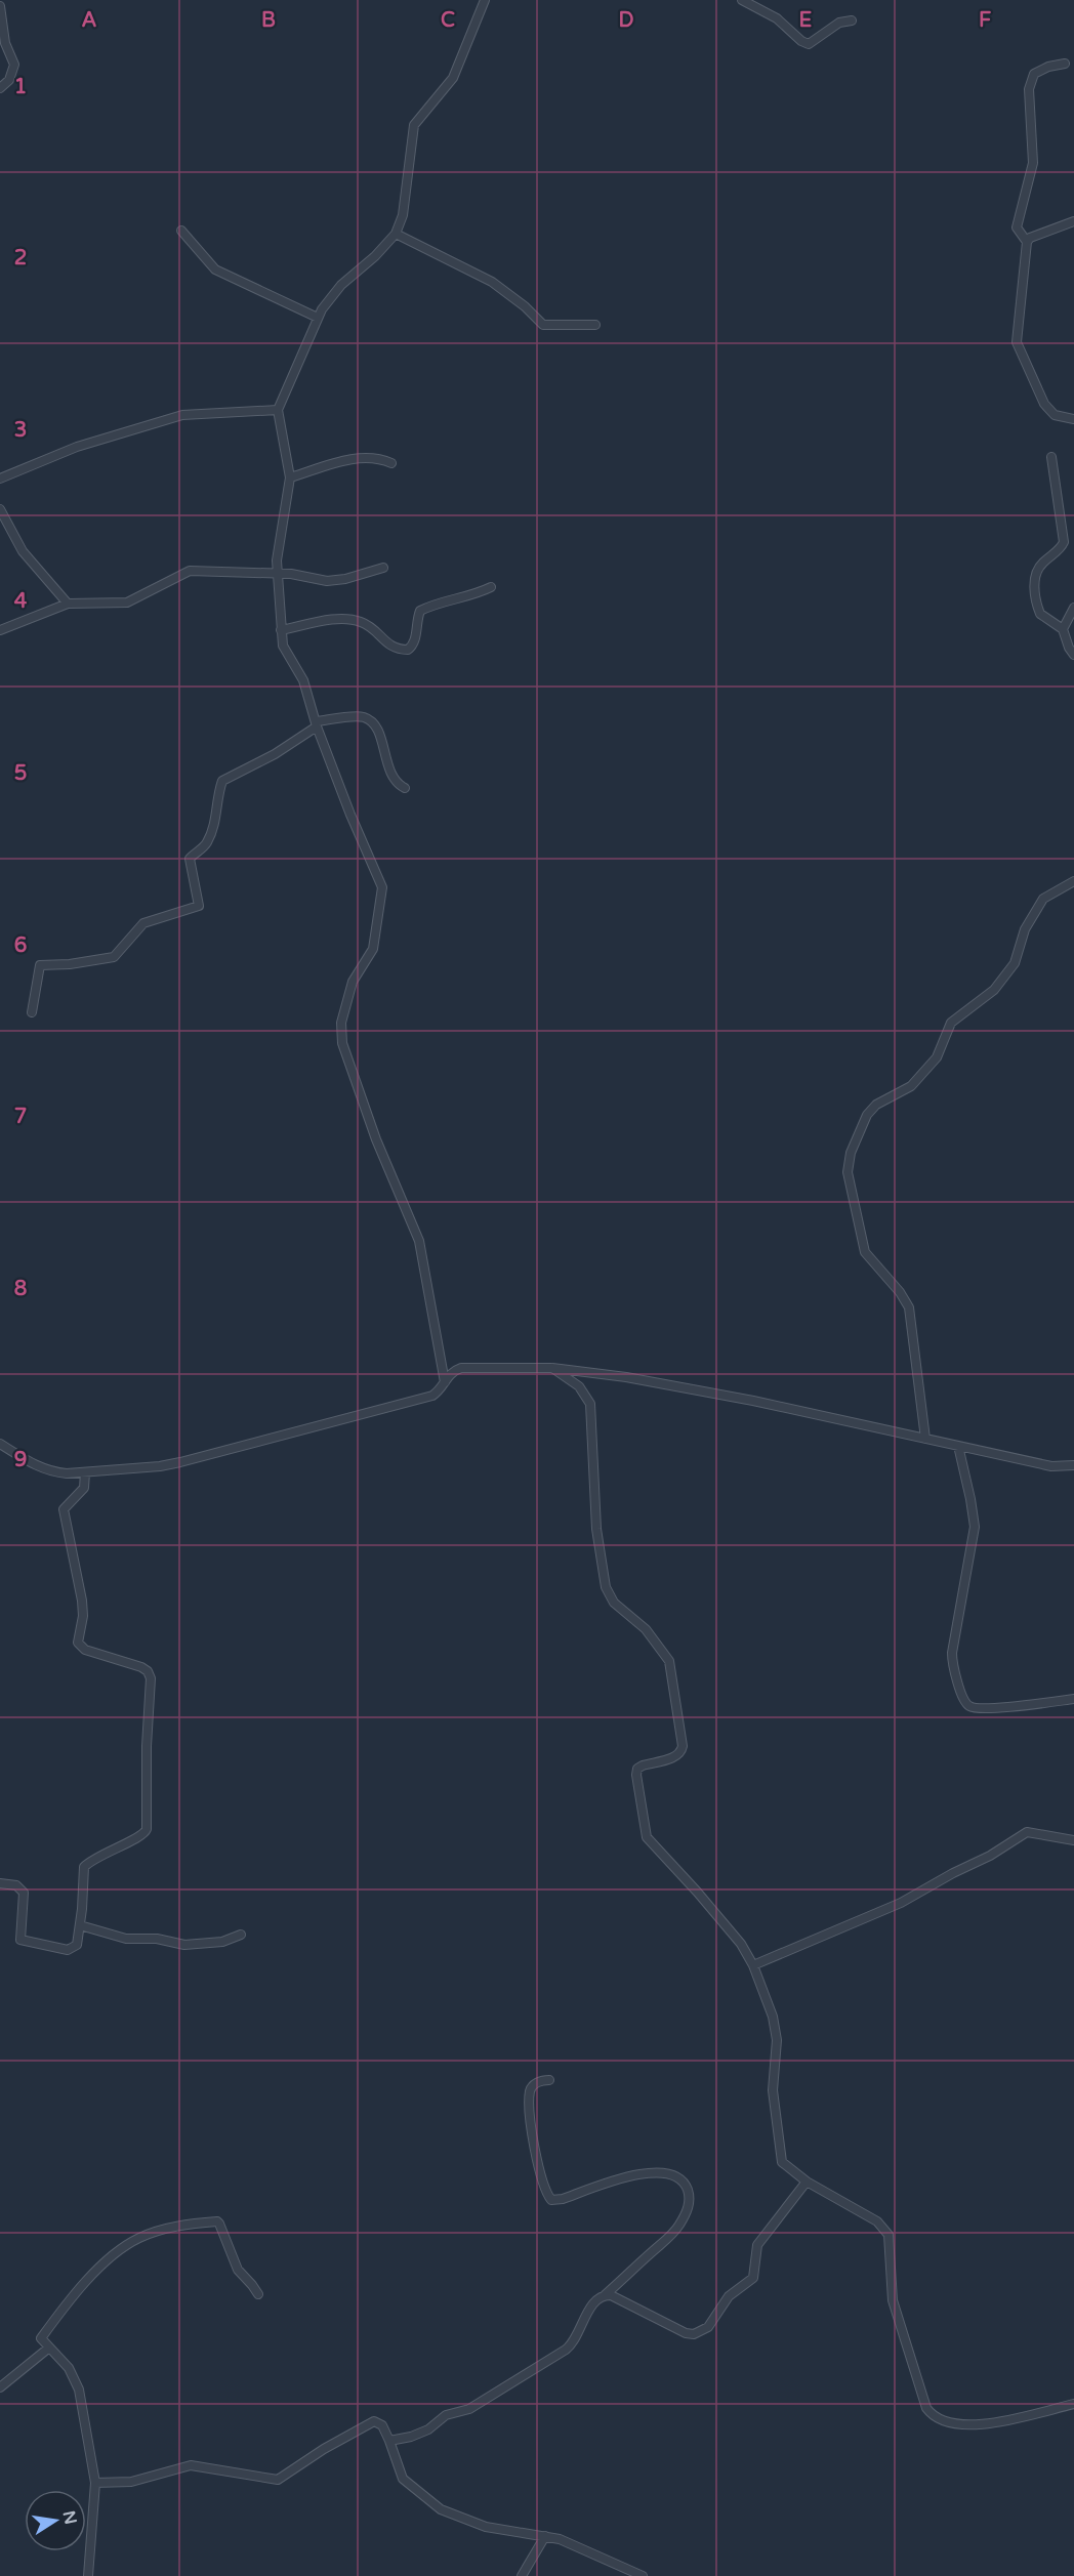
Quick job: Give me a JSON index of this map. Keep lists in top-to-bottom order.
{
  "north": "right",
  "grid": {
    "columns": [
      "A",
      "B",
      "C",
      "D",
      "E",
      "F"
    ],
    "rows": [
      "1",
      "2",
      "3",
      "4",
      "5",
      "6",
      "7",
      "8",
      "9"
    ]
  }
}
